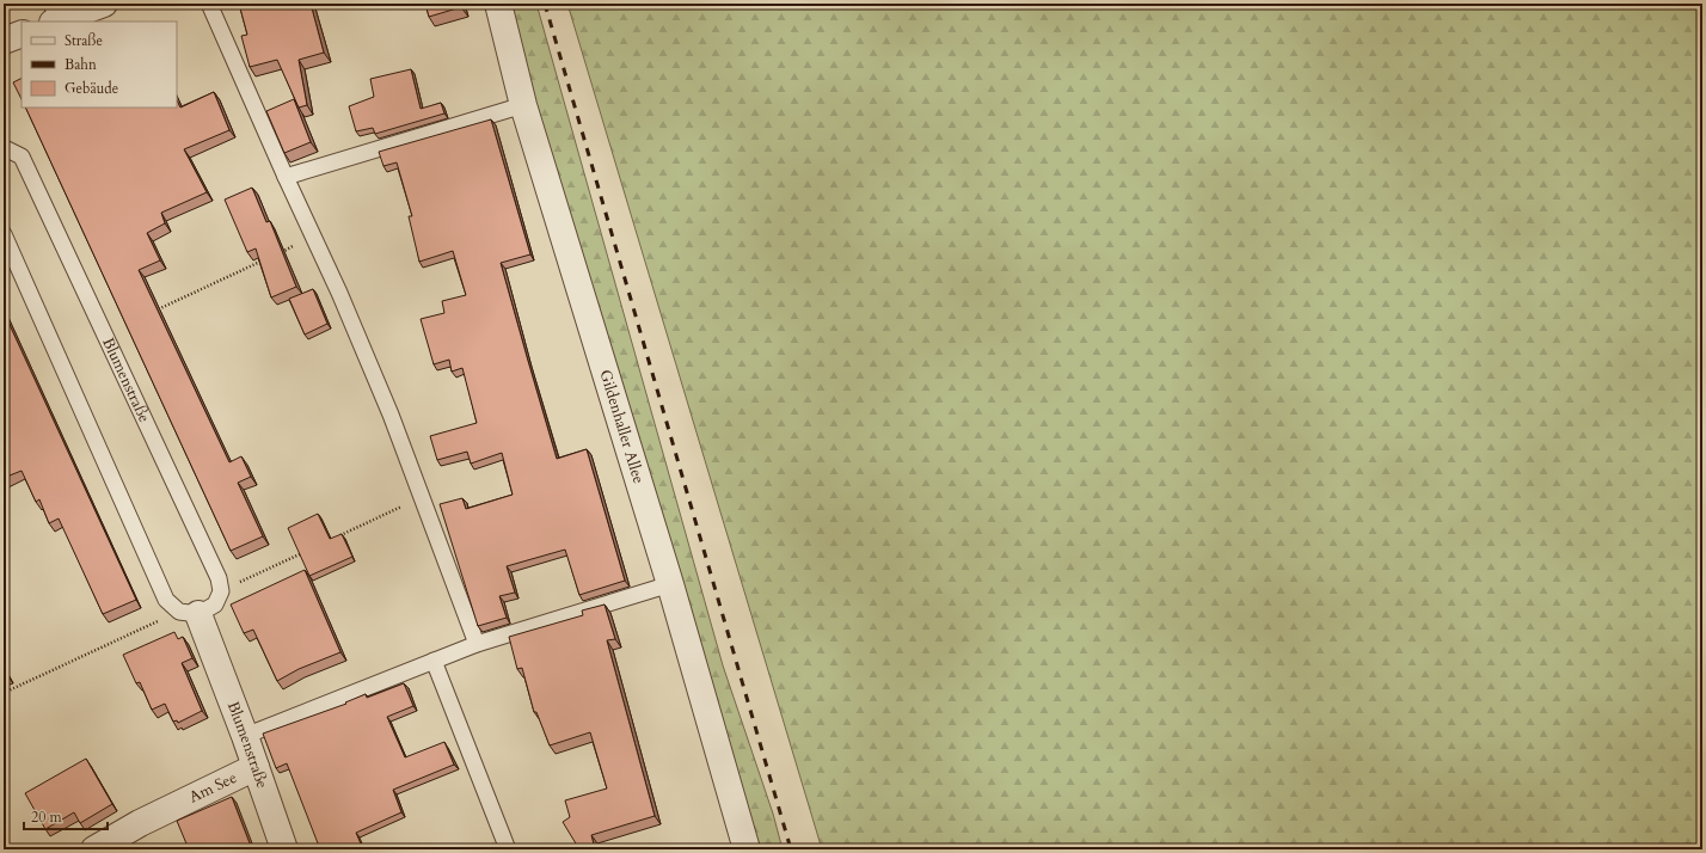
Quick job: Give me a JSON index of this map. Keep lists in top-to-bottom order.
{
  "streets": {
    "street": ["Blumenstraße", "Gildenhaller Allee", "Am See"]
  },
  "crossings": [
    ["Blumenstraße", "Am See"]
  ],
  "legend": ["Straße", "Bahn", "Gebäude"],
  "scale_bar": "20 m"
}
